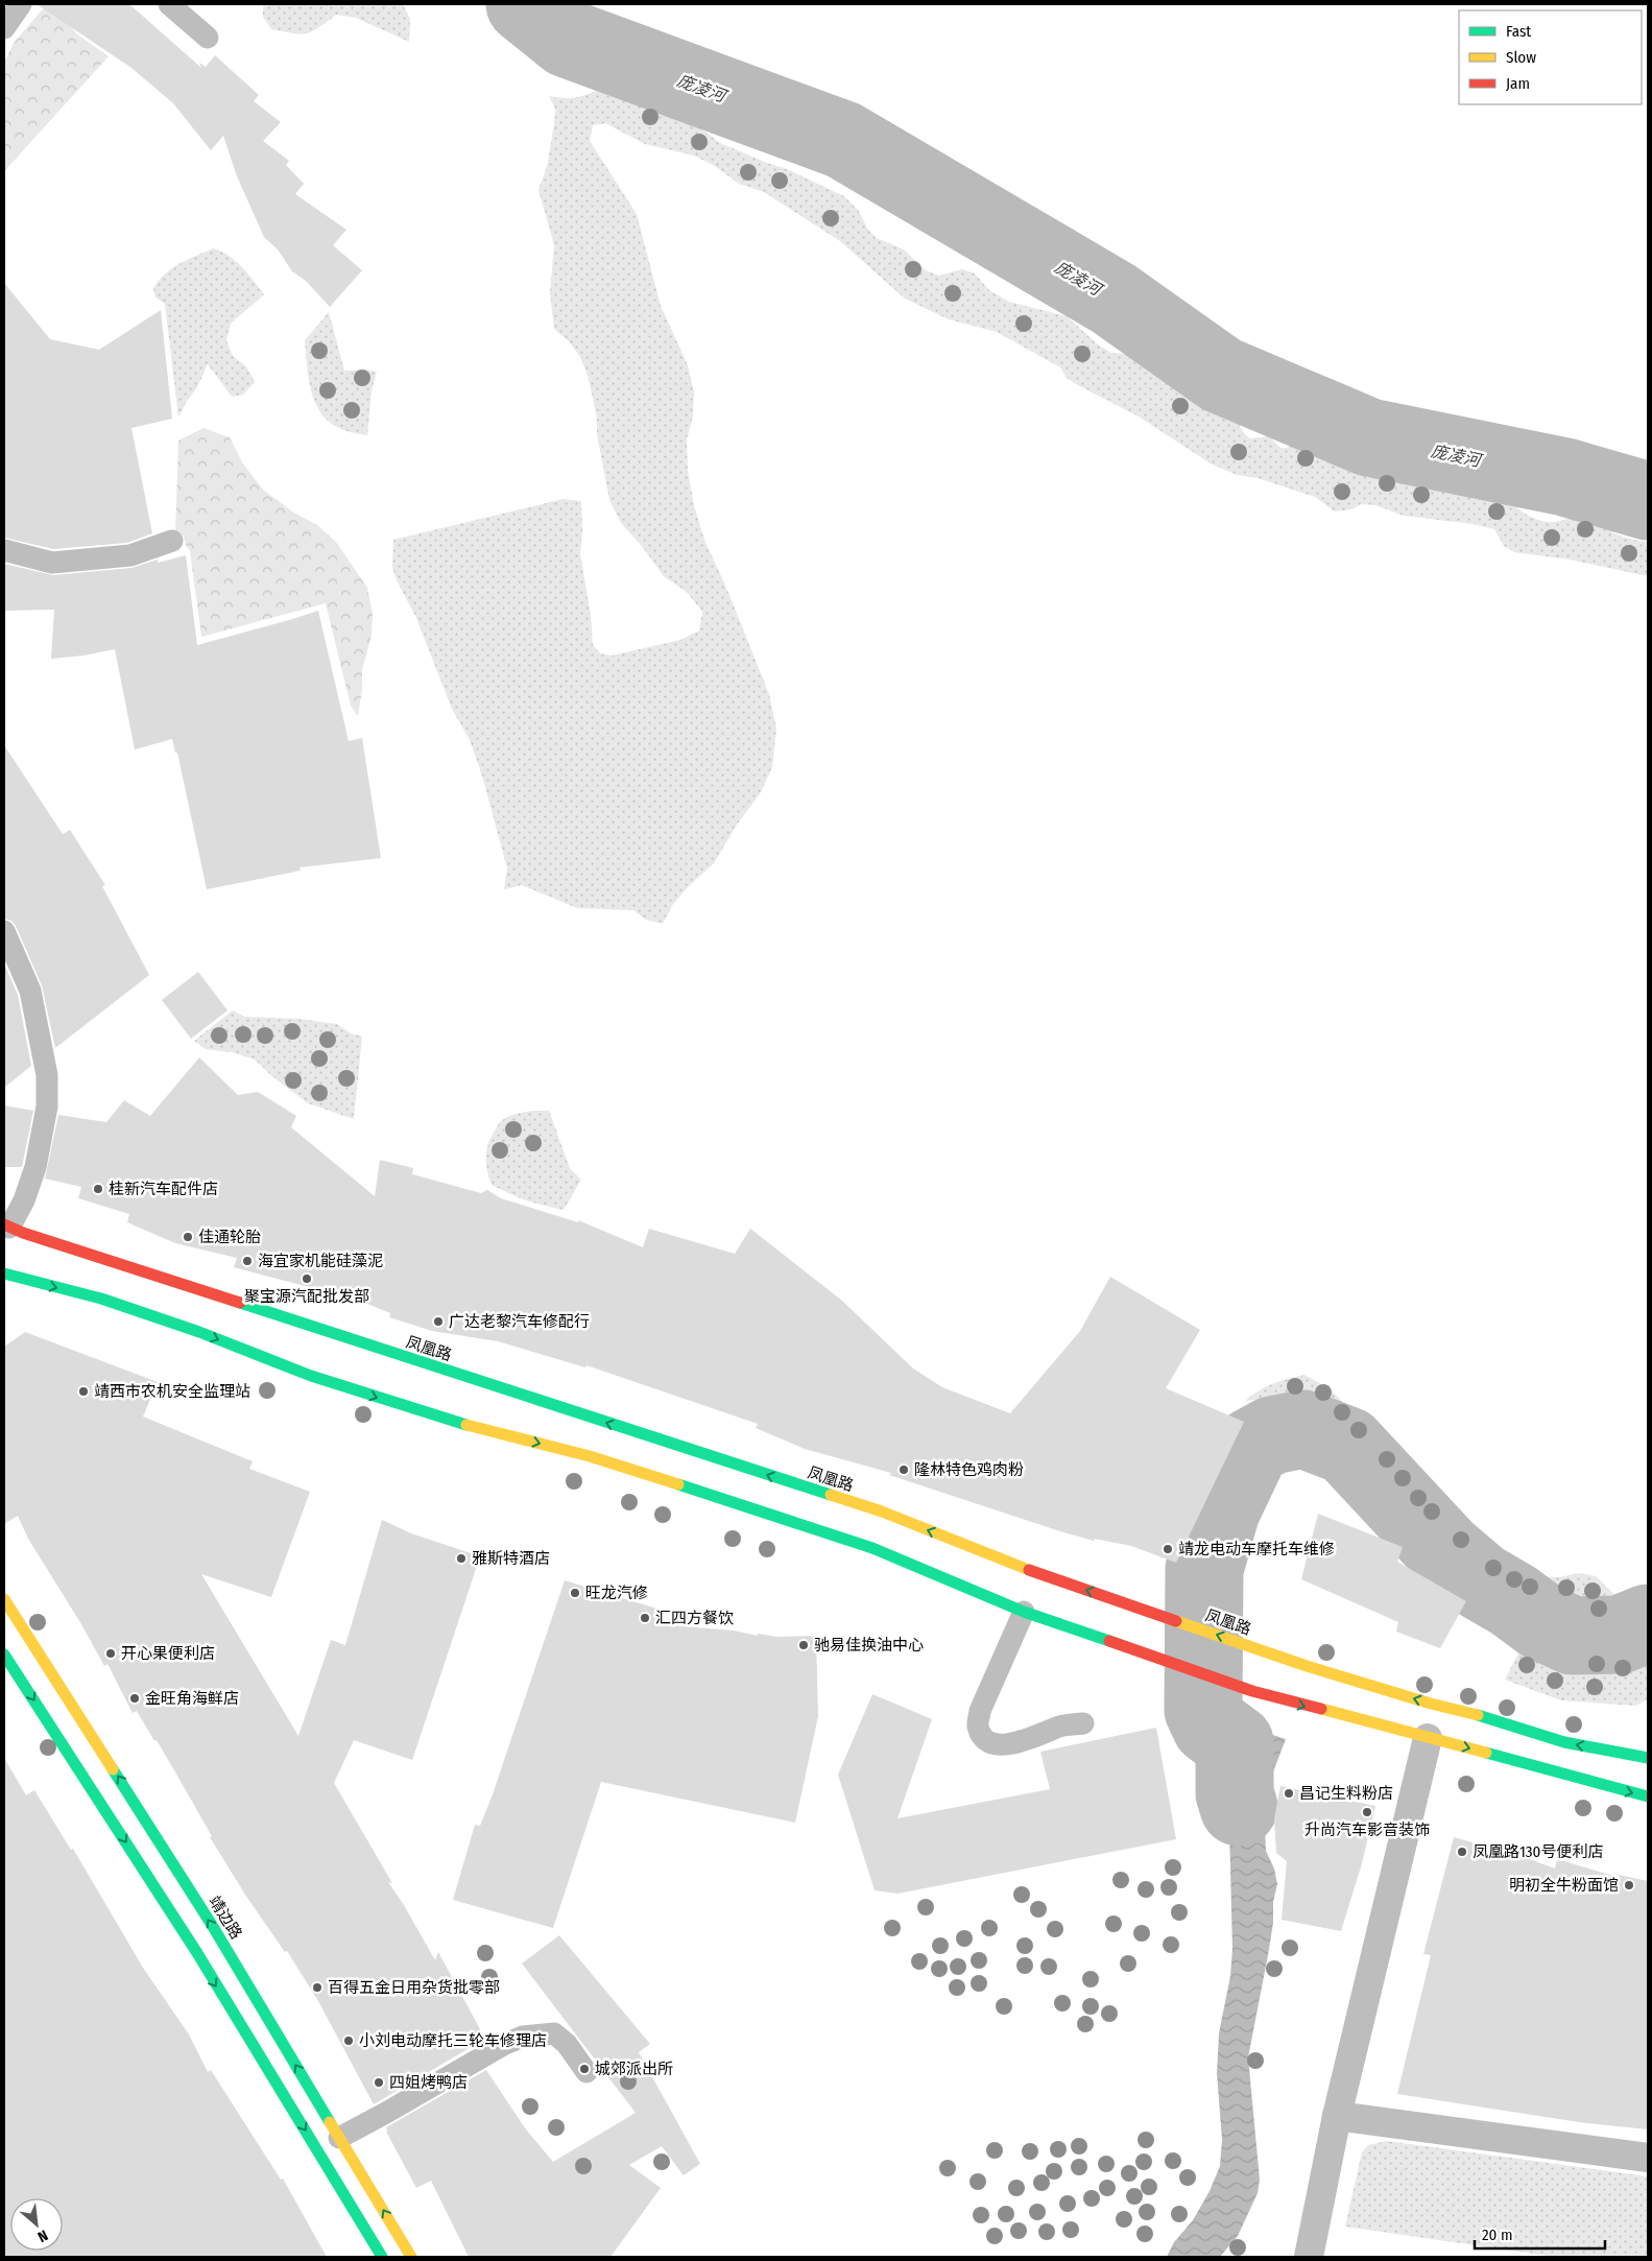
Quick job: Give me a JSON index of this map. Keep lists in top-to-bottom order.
{
  "streets": {
    "main road": ["凤凰路", "靖边路"]
  },
  "water": ["庞凌河"],
  "places": [
    "桂新汽车配件店",
    "佳通轮胎",
    "海宜家机能硅藻泥",
    "聚宝源汽配批发部",
    "广达老黎汽车修配行",
    "靖西市农机安全监理站",
    "隆林特色鸡肉粉",
    "靖龙电动车摩托车维修",
    "雅斯特酒店",
    "旺龙汽修",
    "汇四方餐饮",
    "驰易佳换油中心",
    "开心果便利店",
    "金旺角海鲜店",
    "昌记生料粉店",
    "升尚汽车影音装饰",
    "凤凰路130号便利店",
    "明初全牛粉面馆",
    "百得五金日用杂货批零部",
    "小刘电动摩托三轮车修理店",
    "城郊派出所",
    "四姐烤鸭店"
  ],
  "legend": ["Fast", "Slow", "Jam"],
  "scale_bar": "20 m",
  "north": "bottom right"
}
